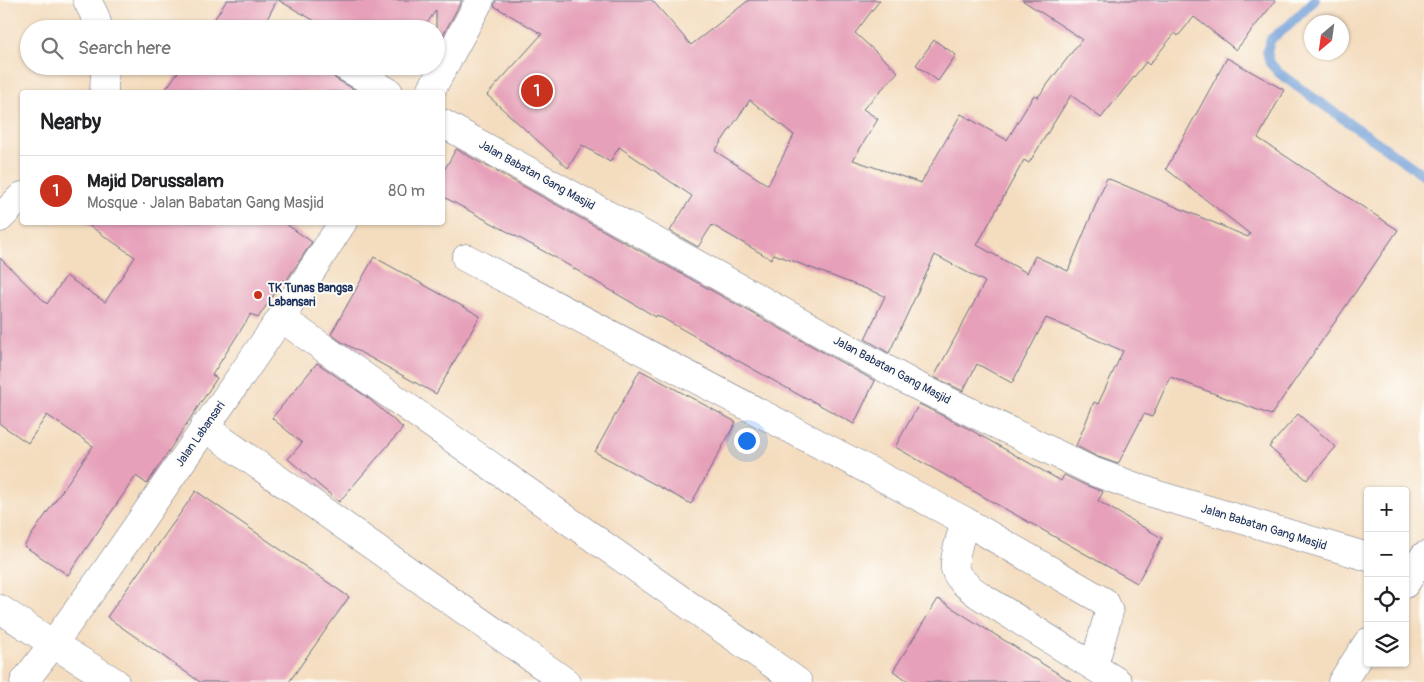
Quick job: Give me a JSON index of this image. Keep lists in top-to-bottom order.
{
  "streets": {
    "street": ["Jalan Babatan Gang Masjid", "Jalan Labansari"]
  },
  "places": ["TK Tunas Bangsa Labansari"],
  "north": "bottom left",
  "page": {
    "search": "Search here",
    "pins": "1",
    "heading": "Nearby",
    "list": [
      {
        "mark": "1",
        "name": "Majid Darussalam",
        "note": "Mosque · Jalan Babatan Gang Masjid",
        "value": "80 m"
      }
    ],
    "map_buttons": ["+", "−"]
  }
}
